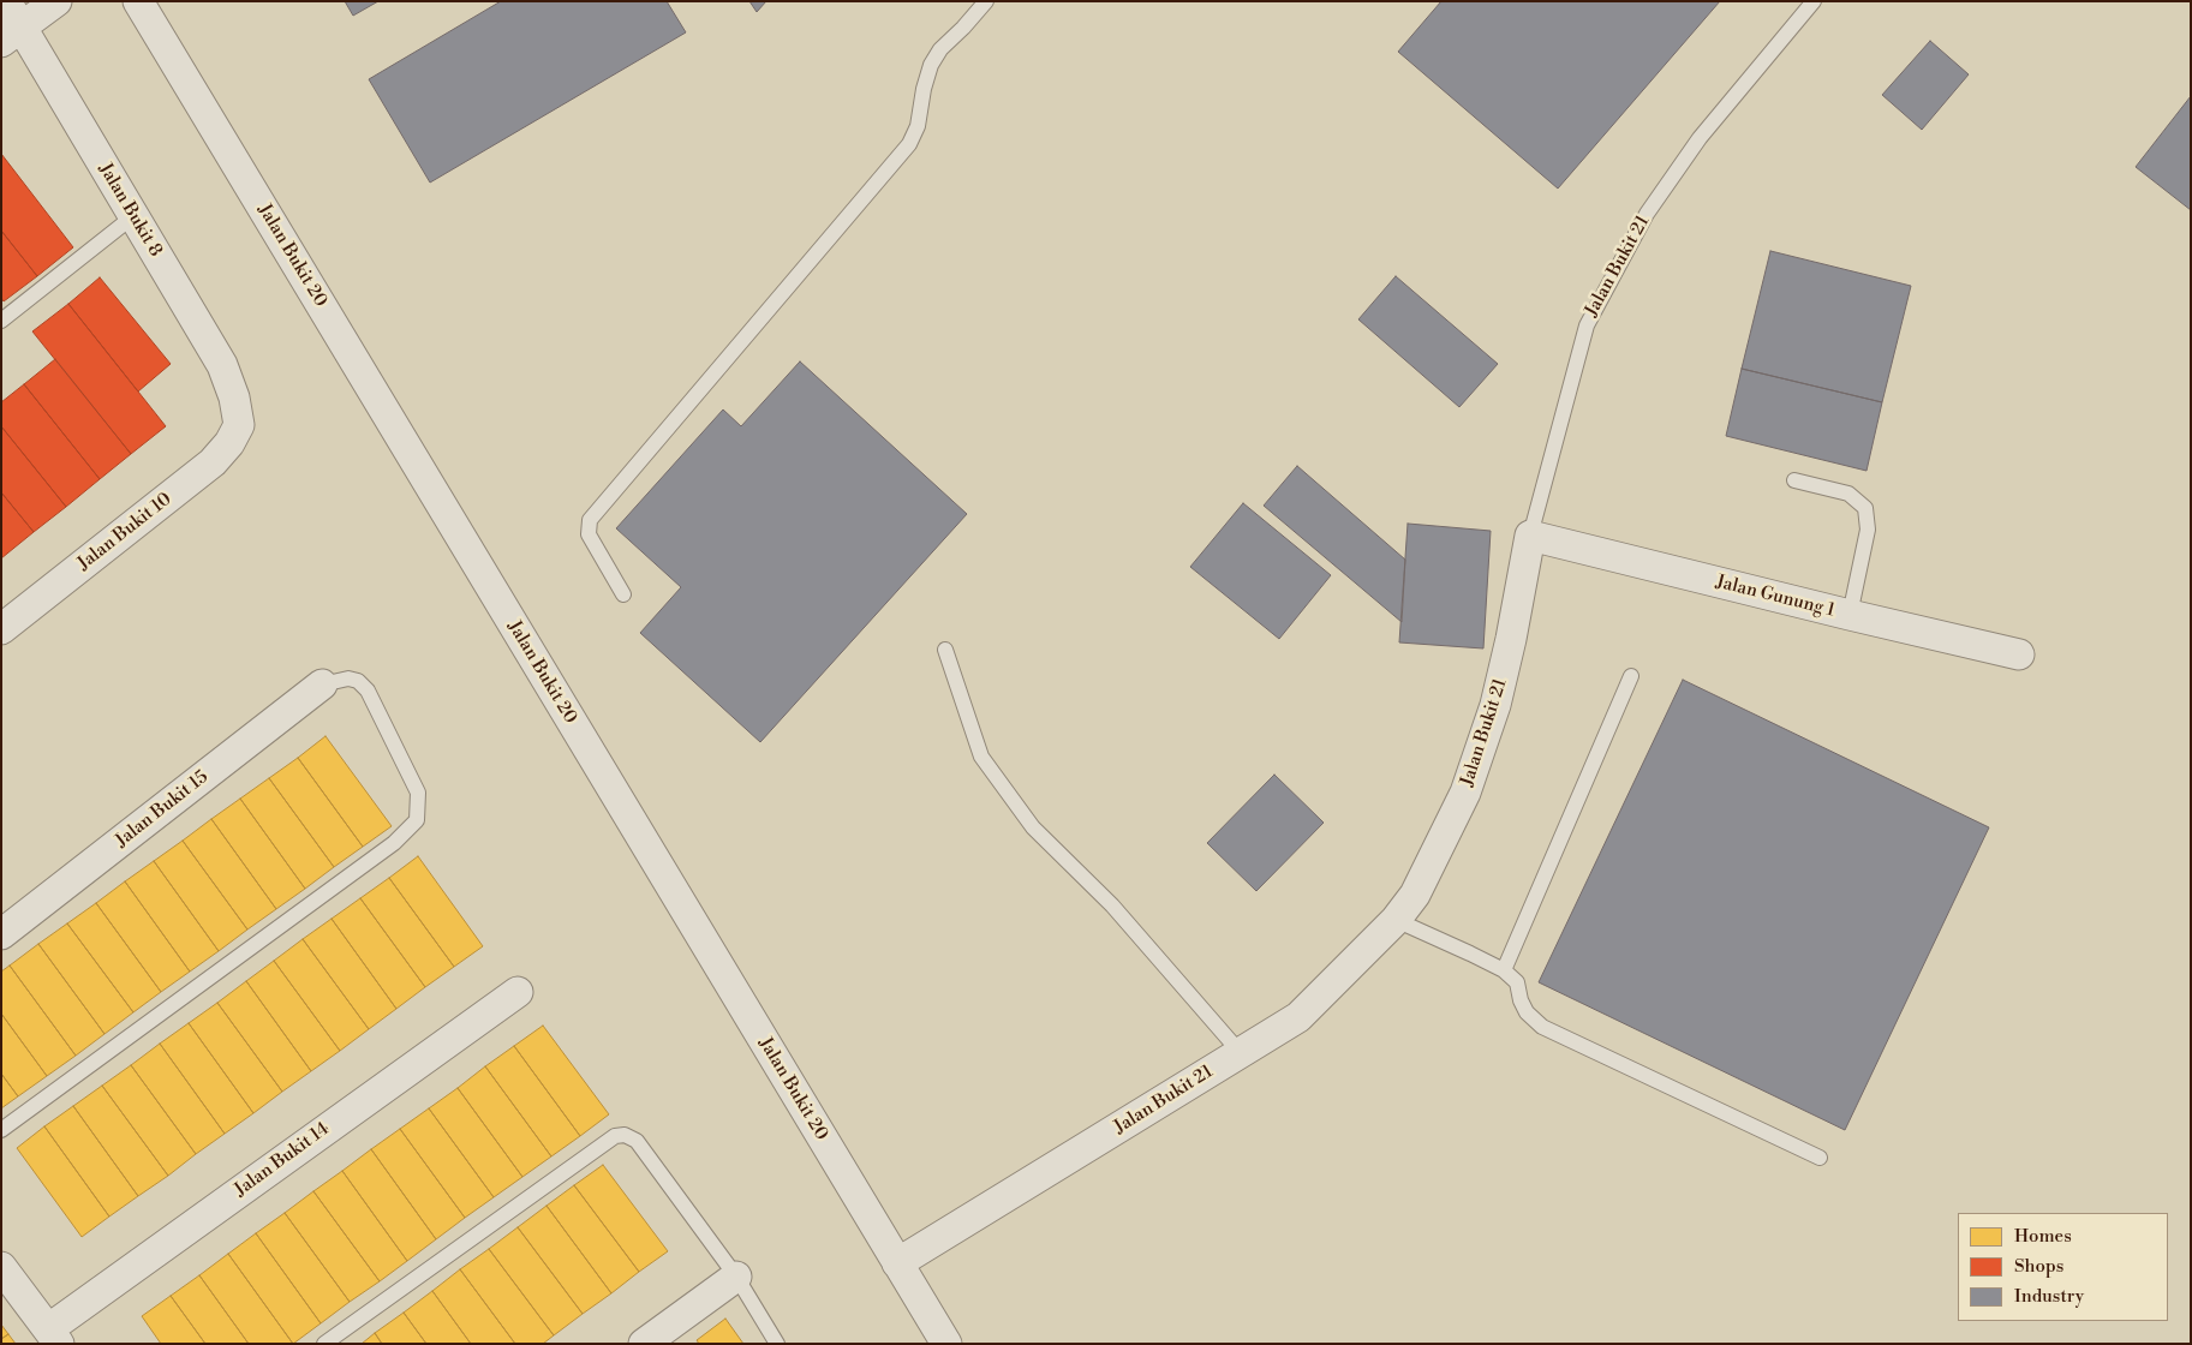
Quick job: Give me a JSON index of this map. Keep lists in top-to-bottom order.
{
  "streets": {
    "street": [
      "Jalan Bukit 8",
      "Jalan Bukit 20",
      "Jalan Bukit 21",
      "Jalan Bukit 10",
      "Jalan Gunung 1",
      "Jalan Bukit 15",
      "Jalan Bukit 14"
    ]
  },
  "crossings": [
    ["Jalan Bukit 8", "Jalan Bukit 10"],
    ["Jalan Bukit 20", "Jalan Bukit 21"],
    ["Jalan Bukit 21", "Jalan Gunung 1"]
  ],
  "legend": ["Homes", "Shops", "Industry"]
}
